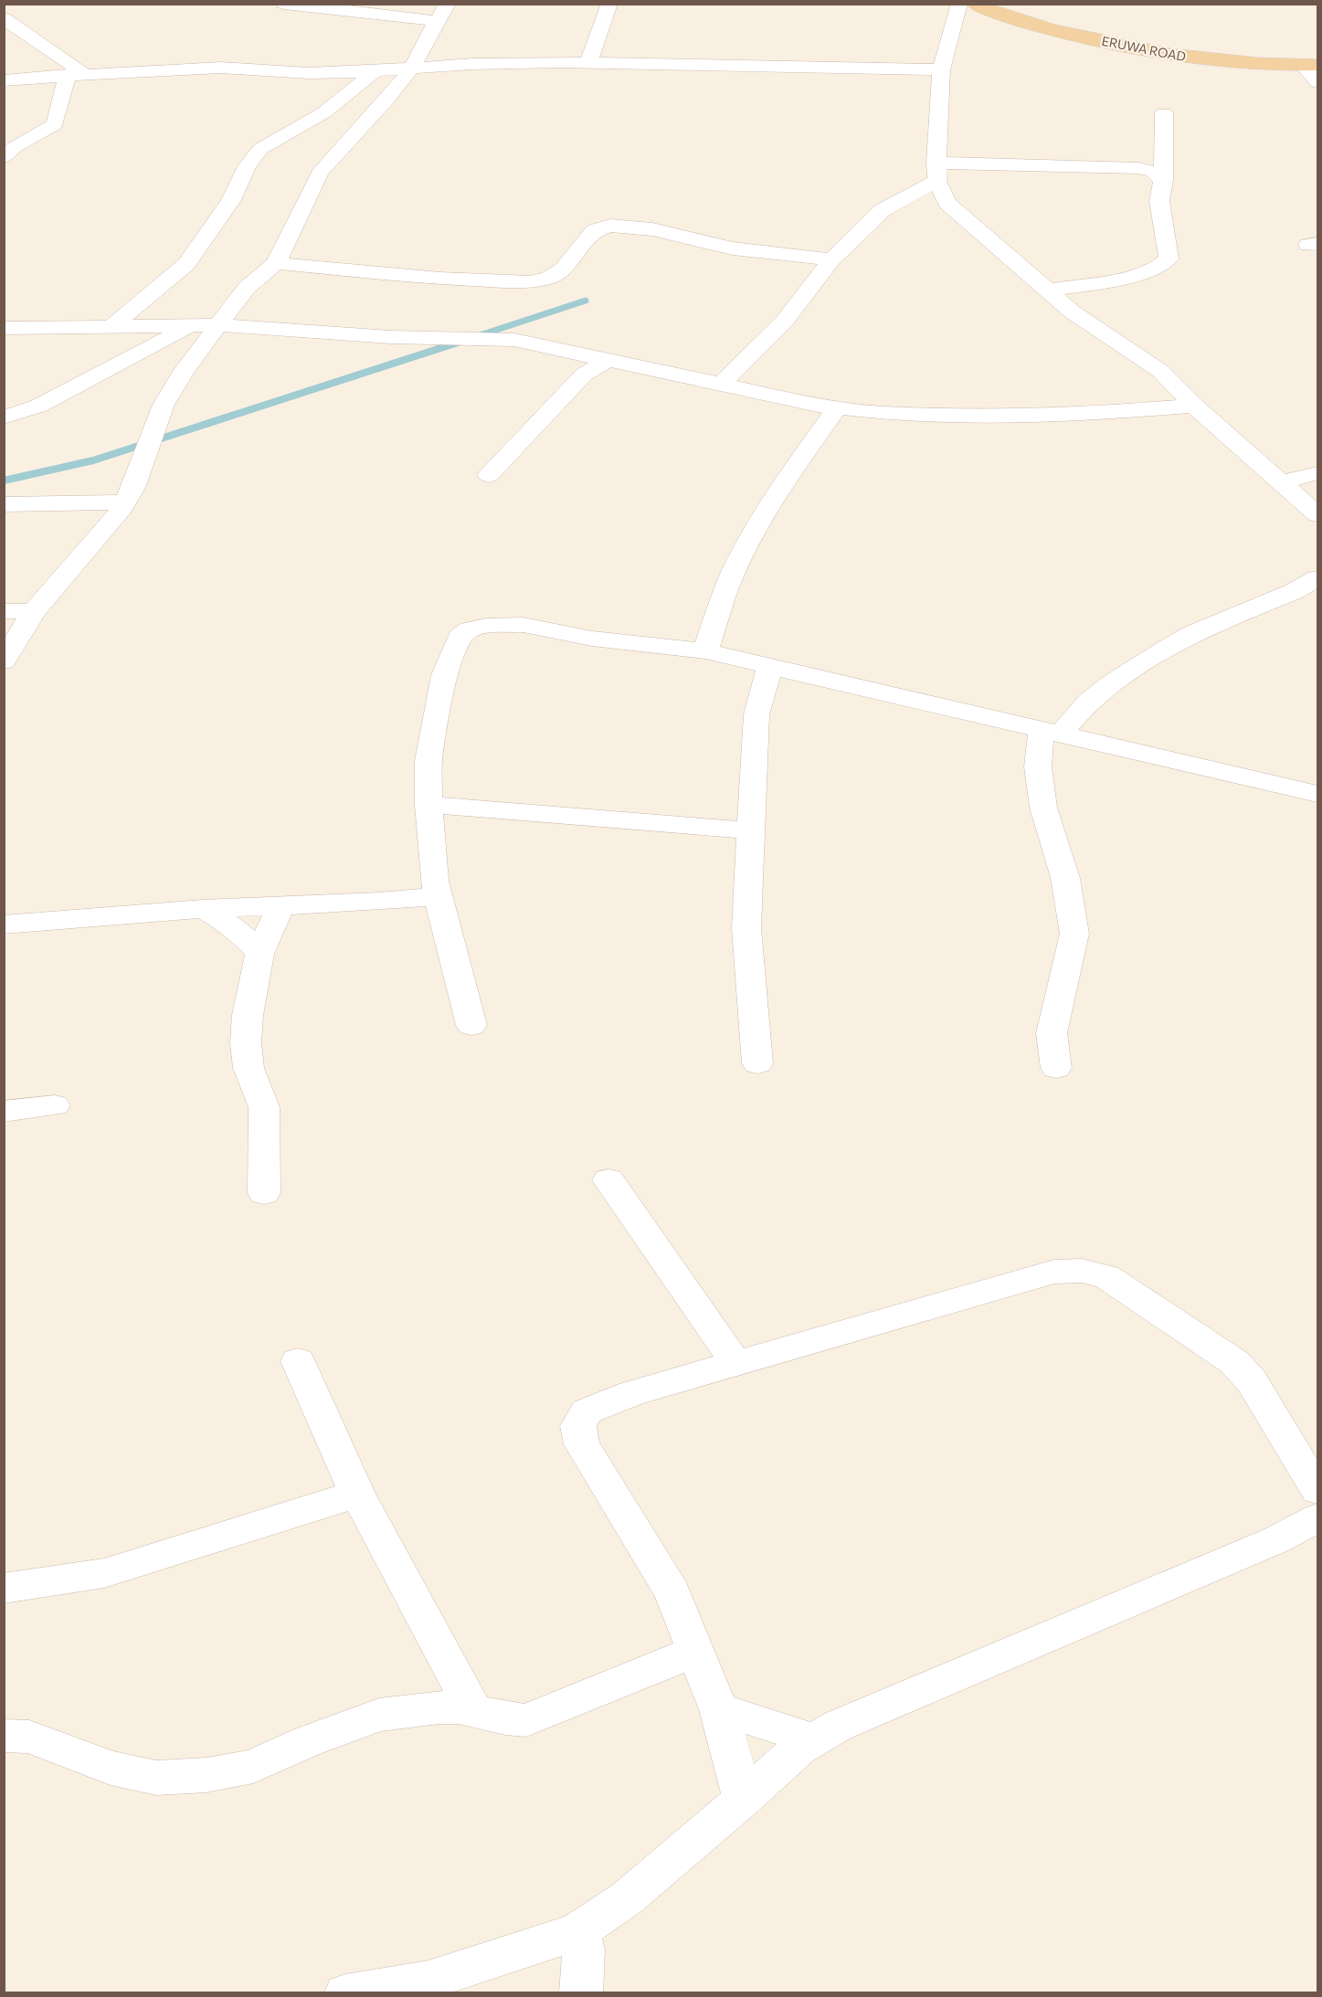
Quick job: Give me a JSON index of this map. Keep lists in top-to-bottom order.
{
  "streets": {
    "main road": ["ERUWA ROAD"]
  }
}
